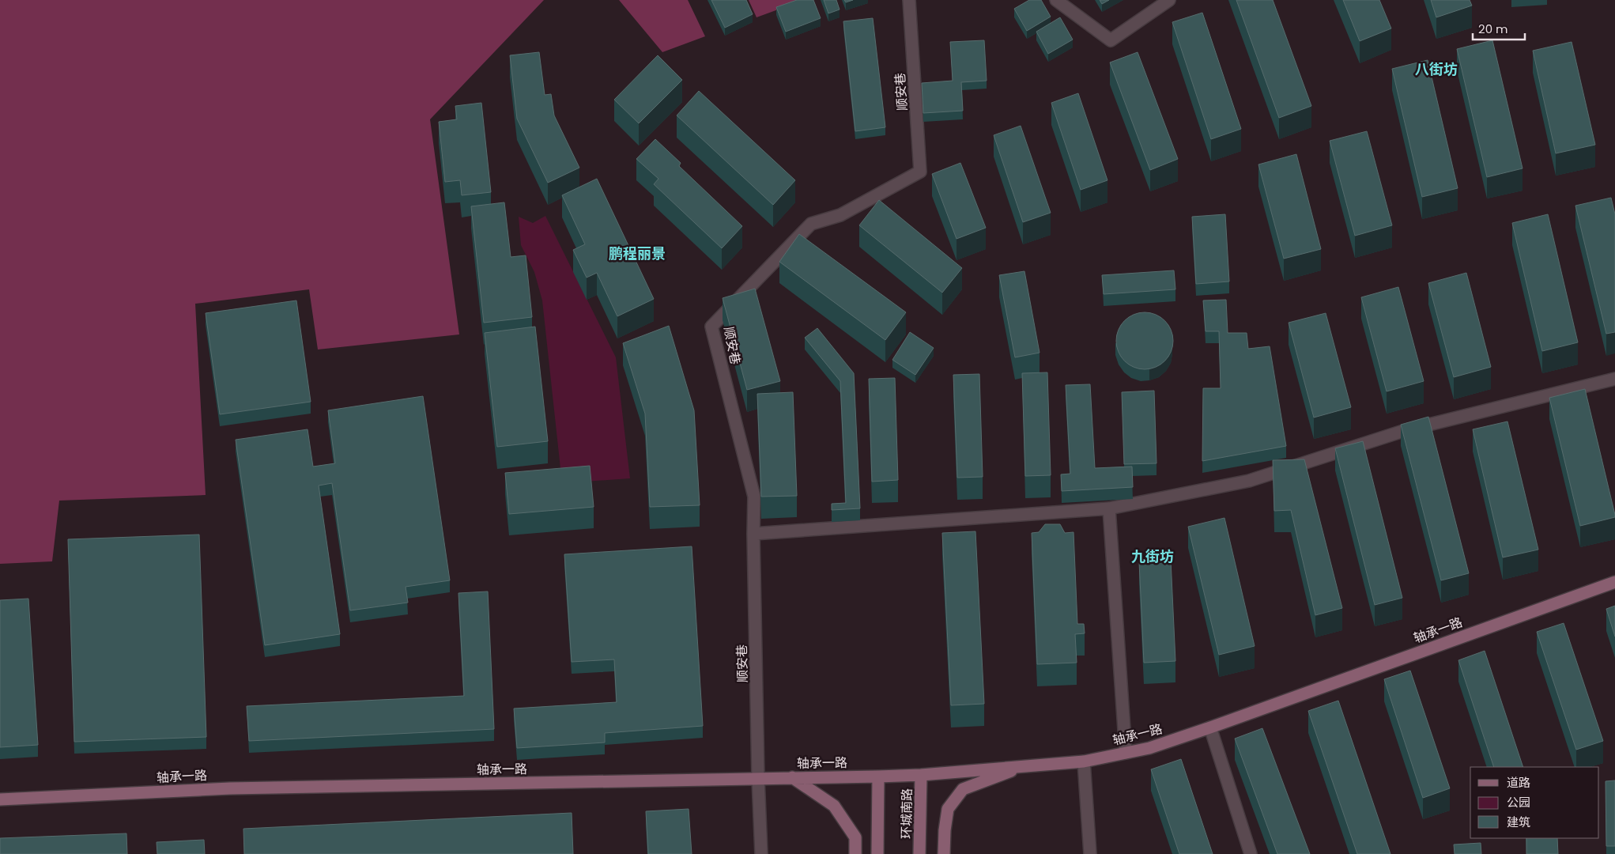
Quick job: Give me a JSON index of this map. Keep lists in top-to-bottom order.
{
  "streets": {
    "street": ["顺安巷", "轴承一路", "环城南路"]
  },
  "crossings": [
    ["顺安巷", "轴承一路"],
    ["轴承一路", "环城南路"]
  ],
  "districts": ["八街坊", "鹏程丽景", "九街坊"],
  "legend": ["道路", "公园", "建筑"],
  "scale_bar": "20 m"
}
